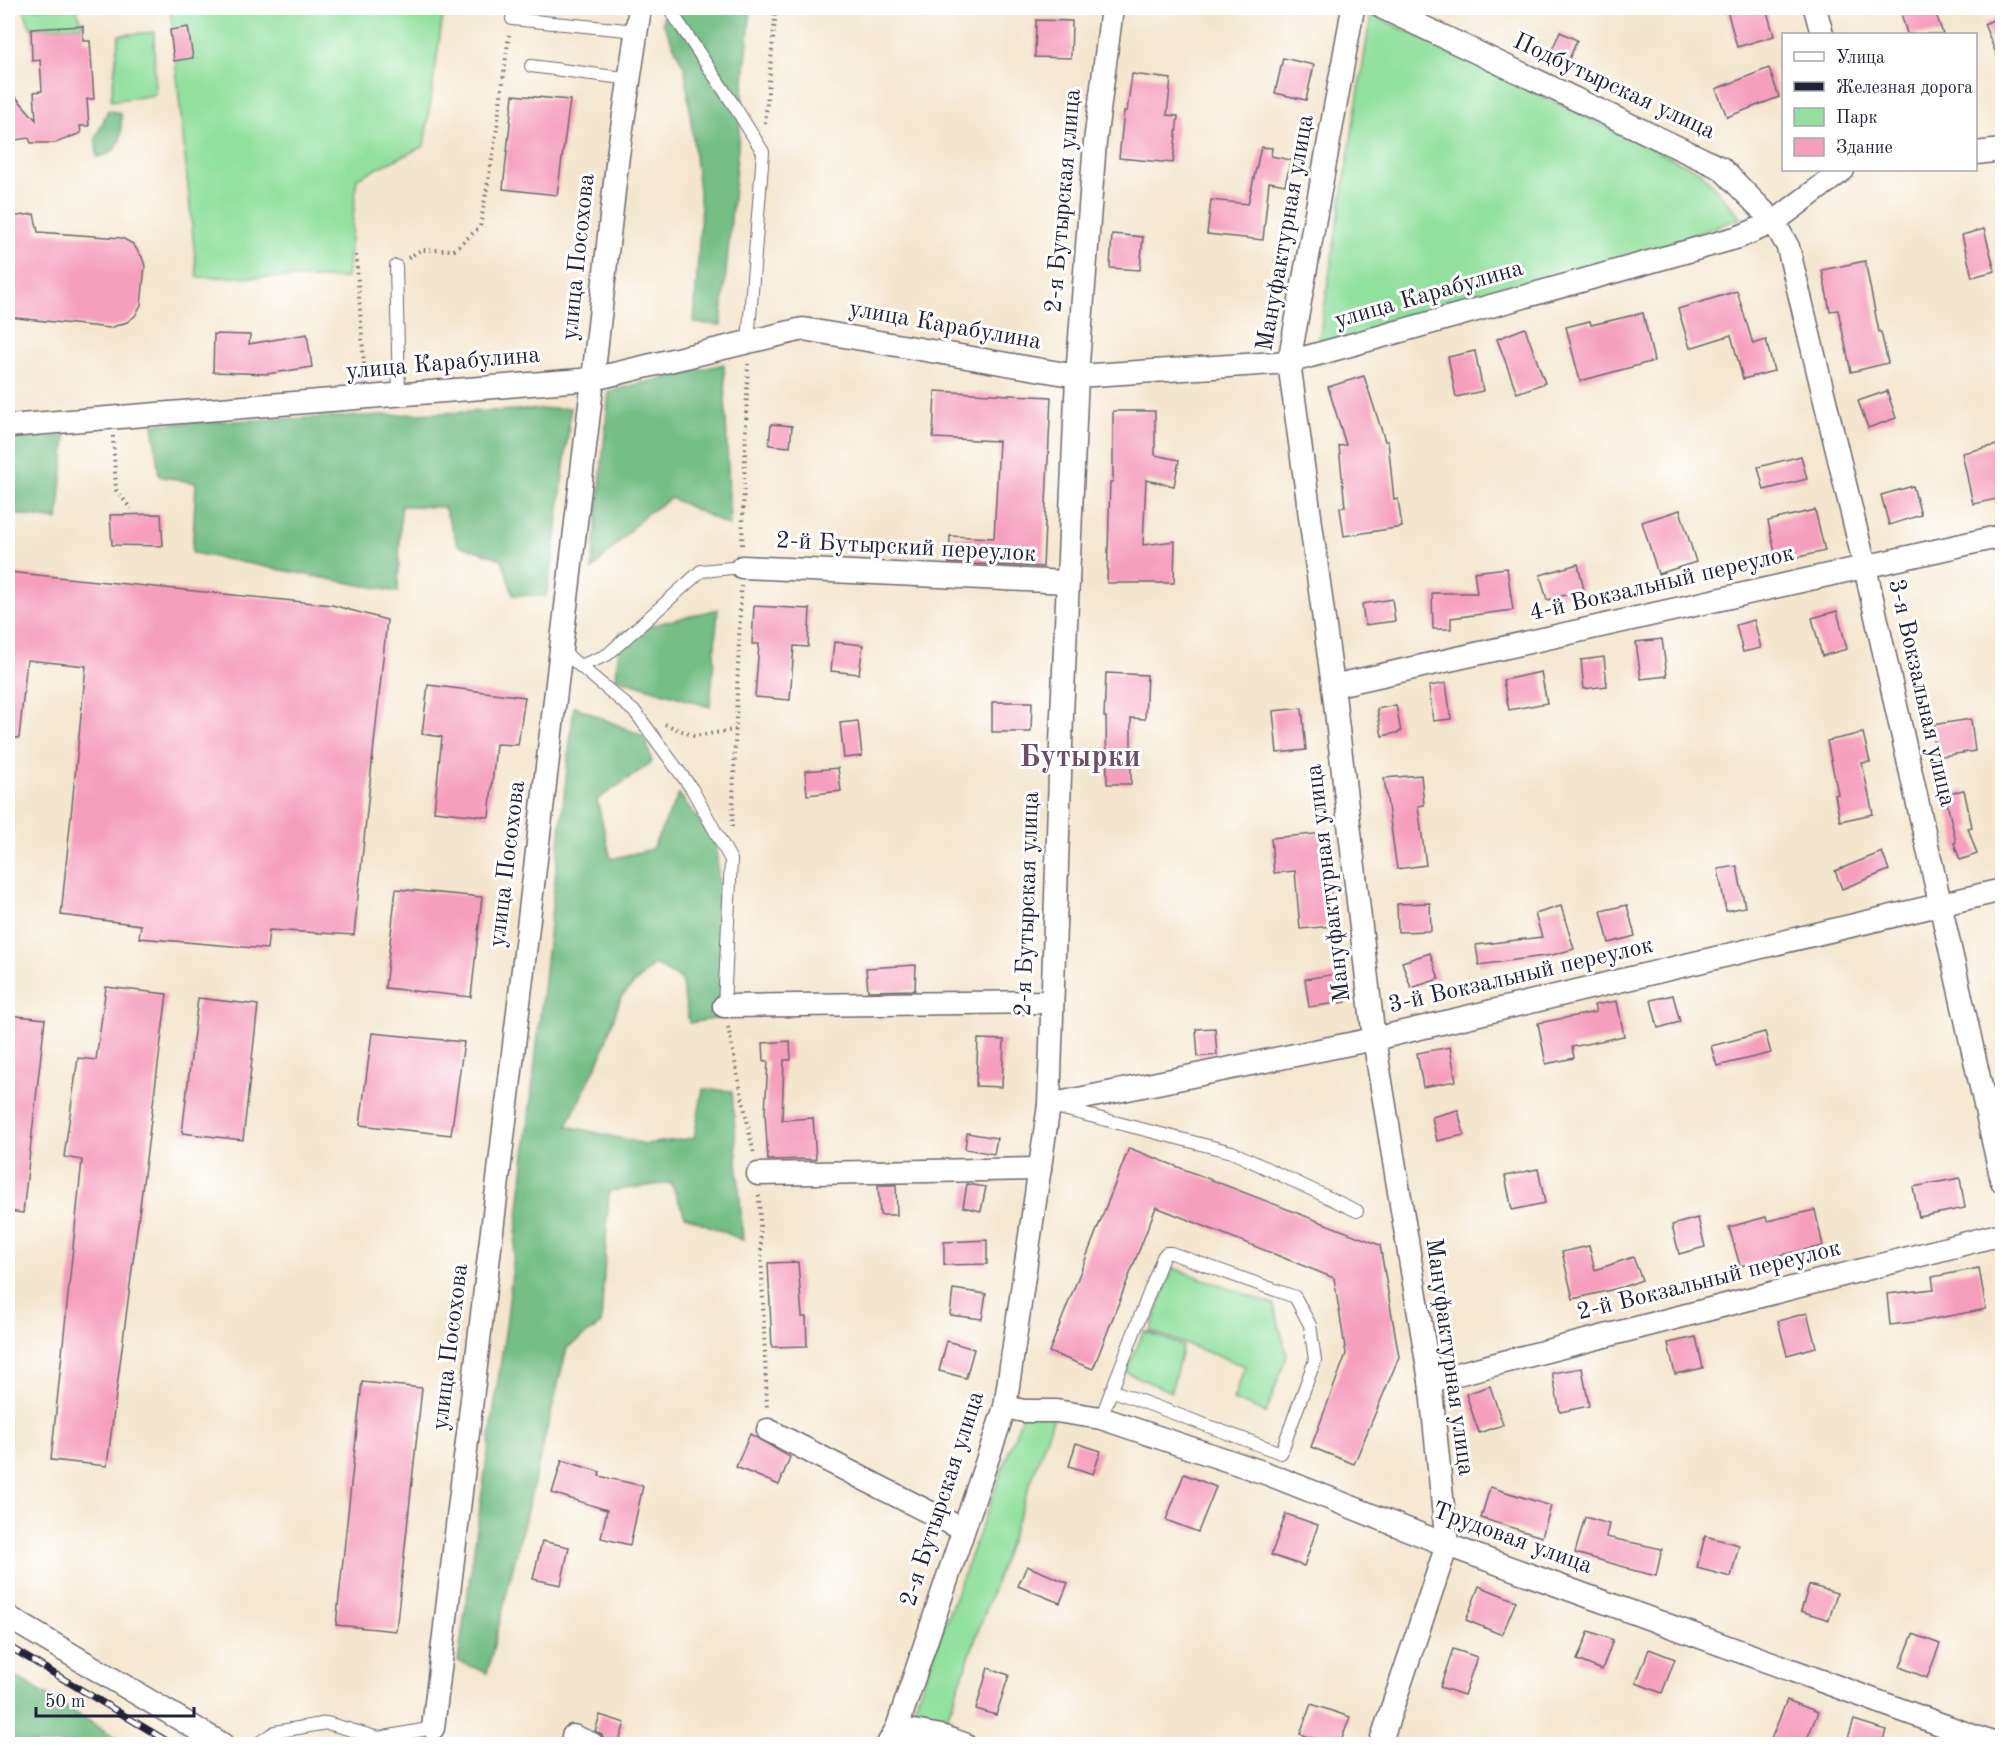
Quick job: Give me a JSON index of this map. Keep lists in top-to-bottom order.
{
  "streets": {
    "street": [
      "Подбутырская улица",
      "2-я Бутырская улица",
      "Мануфактурная улица",
      "улица Посохова",
      "улица Карабулина",
      "2-й Бутырский переулок",
      "4-й Вокзальный переулок",
      "3-я Вокзальная улица",
      "3-й Вокзальный переулок",
      "2-й Вокзальный переулок",
      "Трудовая улица"
    ]
  },
  "crossings": [
    ["Подбутырская улица", "улица Карабулина"],
    ["Подбутырская улица", "3-я Вокзальная улица"],
    ["2-я Бутырская улица", "улица Карабулина"],
    ["2-я Бутырская улица", "2-й Бутырский переулок"],
    ["2-я Бутырская улица", "3-й Вокзальный переулок"],
    ["2-я Бутырская улица", "Трудовая улица"],
    ["Мануфактурная улица", "улица Карабулина"],
    ["Мануфактурная улица", "4-й Вокзальный переулок"],
    ["Мануфактурная улица", "3-й Вокзальный переулок"],
    ["Мануфактурная улица", "2-й Вокзальный переулок"],
    ["Мануфактурная улица", "Трудовая улица"],
    ["улица Посохова", "улица Карабулина"],
    ["улица Карабулина", "3-я Вокзальная улица"],
    ["4-й Вокзальный переулок", "3-я Вокзальная улица"],
    ["3-я Вокзальная улица", "3-й Вокзальный переулок"]
  ],
  "districts": ["Бутырки"],
  "legend": [
    "Улица",
    "Железная дорога",
    "Парк",
    "Здание"
  ],
  "scale_bar": "50 m"
}
